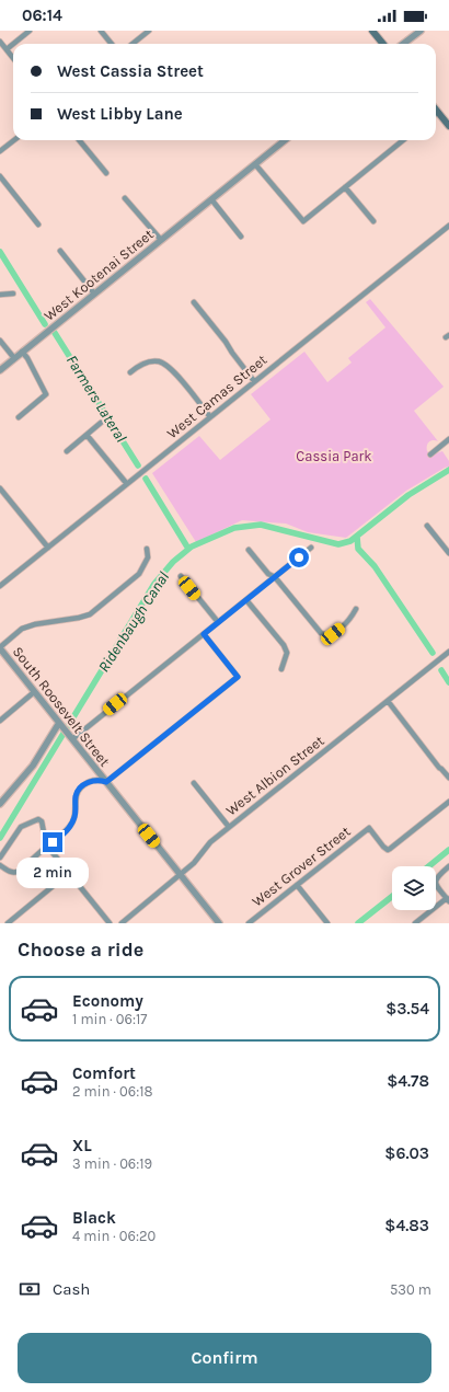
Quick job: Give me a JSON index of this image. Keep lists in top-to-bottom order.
{
  "streets": {
    "street": [
      "West Kootenai Street",
      "West Camas Street",
      "South Roosevelt Street",
      "West Albion Street",
      "West Grover Street"
    ]
  },
  "crossings": [
    ["South Roosevelt Street", "West Albion Street"]
  ],
  "water": ["Farmers Lateral", "Ridenbaugh Canal"],
  "parks": ["Cassia Park"],
  "page": {
    "status": "06:14",
    "banner": ["West Cassia Street", "West Libby Lane"],
    "bubble": "2 min",
    "heading": "Choose a ride",
    "list": [
      {
        "name": "Economy",
        "note": "1 min · 06:17",
        "value": "$3.54"
      },
      {
        "name": "Comfort",
        "note": "2 min · 06:18",
        "value": "$4.78"
      },
      {
        "name": "XL",
        "note": "3 min · 06:19",
        "value": "$6.03"
      },
      {
        "name": "Black",
        "note": "4 min · 06:20",
        "value": "$4.83"
      }
    ],
    "pay": ["Cash", "530 m"],
    "buttons": "Confirm"
  }
}
